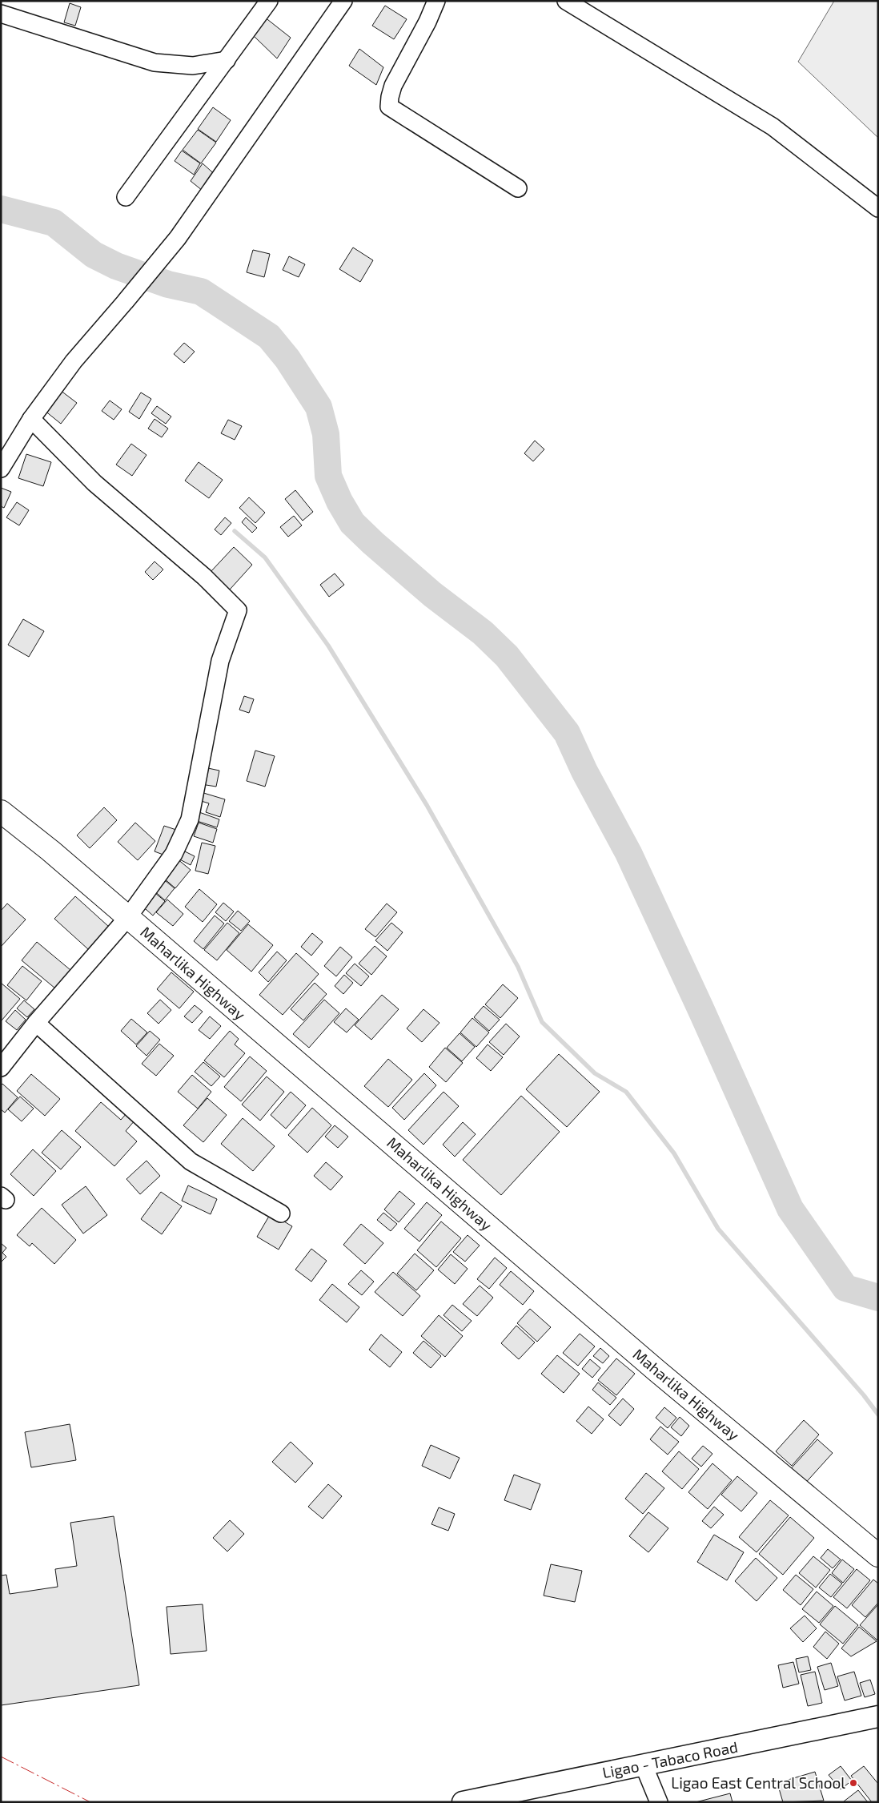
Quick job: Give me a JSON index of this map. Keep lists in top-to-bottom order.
{
  "streets": {
    "highway": ["Maharlika Highway"],
    "main road": ["Ligao - Tabaco Road"]
  },
  "places": ["Ligao East Central School"]
}
